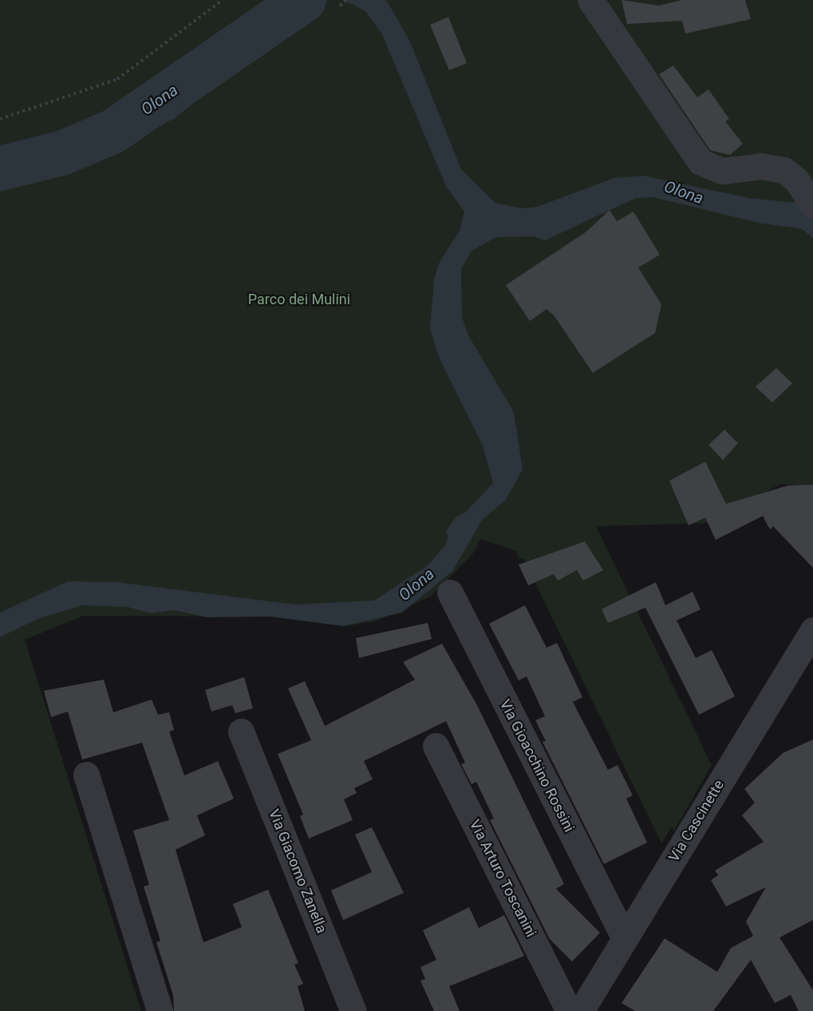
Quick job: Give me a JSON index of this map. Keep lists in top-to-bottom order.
{
  "streets": {
    "street": [
      "Via Gioacchino Rossini",
      "Via Cascinette",
      "Via Giacomo Zanella",
      "Via Arturo Toscanini"
    ]
  },
  "crossings": [
    ["Via Gioacchino Rossini", "Via Cascinette"]
  ],
  "water": ["Olona"],
  "parks": ["Parco dei Mulini"]
}
